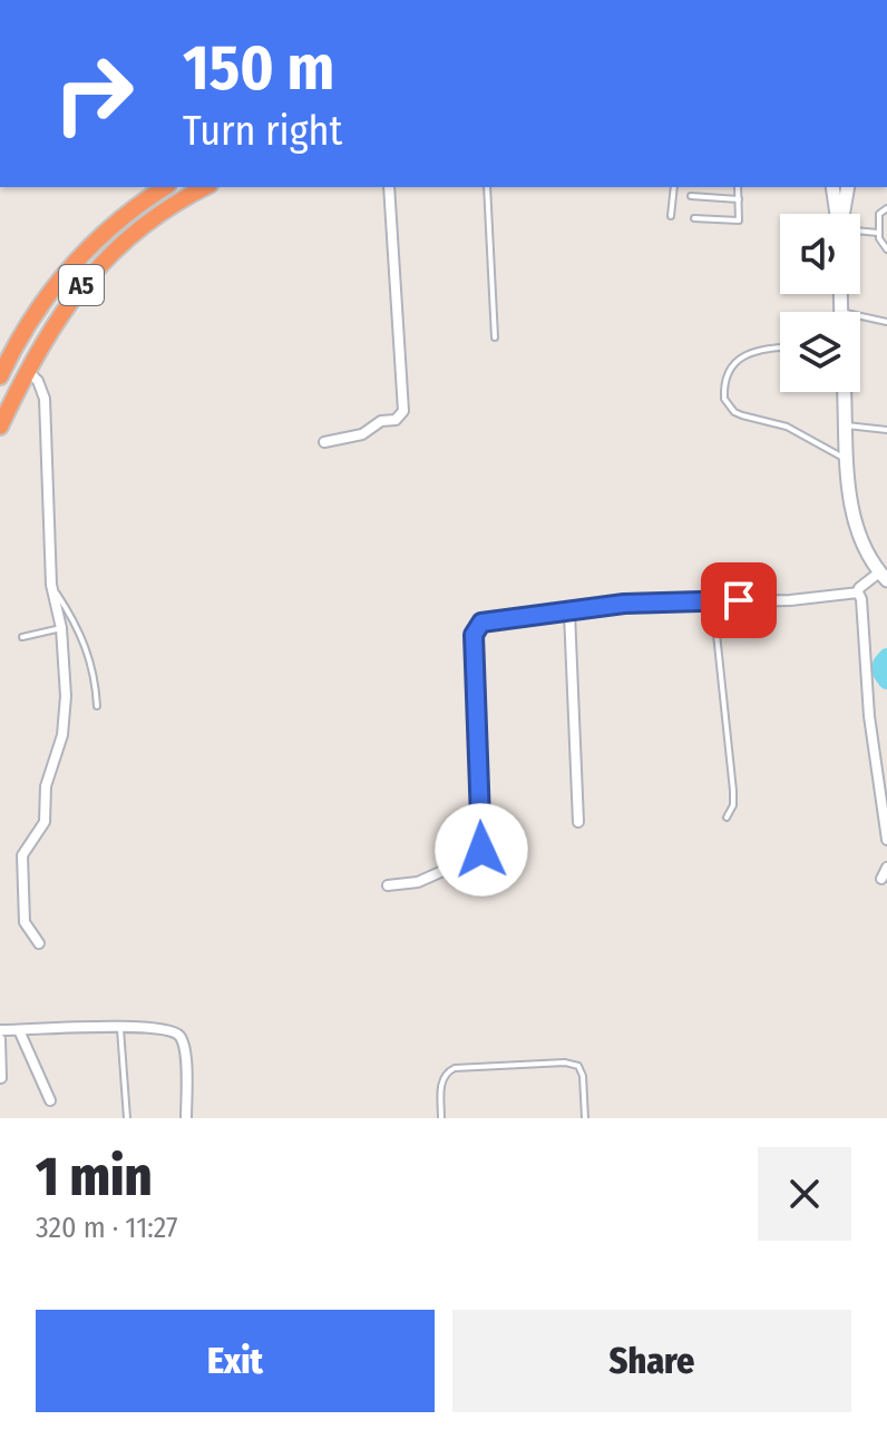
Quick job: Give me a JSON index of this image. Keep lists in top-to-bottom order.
{
  "streets": {
    "highway": ["A5"]
  },
  "page": {
    "turn": ["150 m", "Turn right"],
    "heading": ["1 min", "320 m · 11:27"],
    "buttons": ["Exit", "Share"]
  }
}
